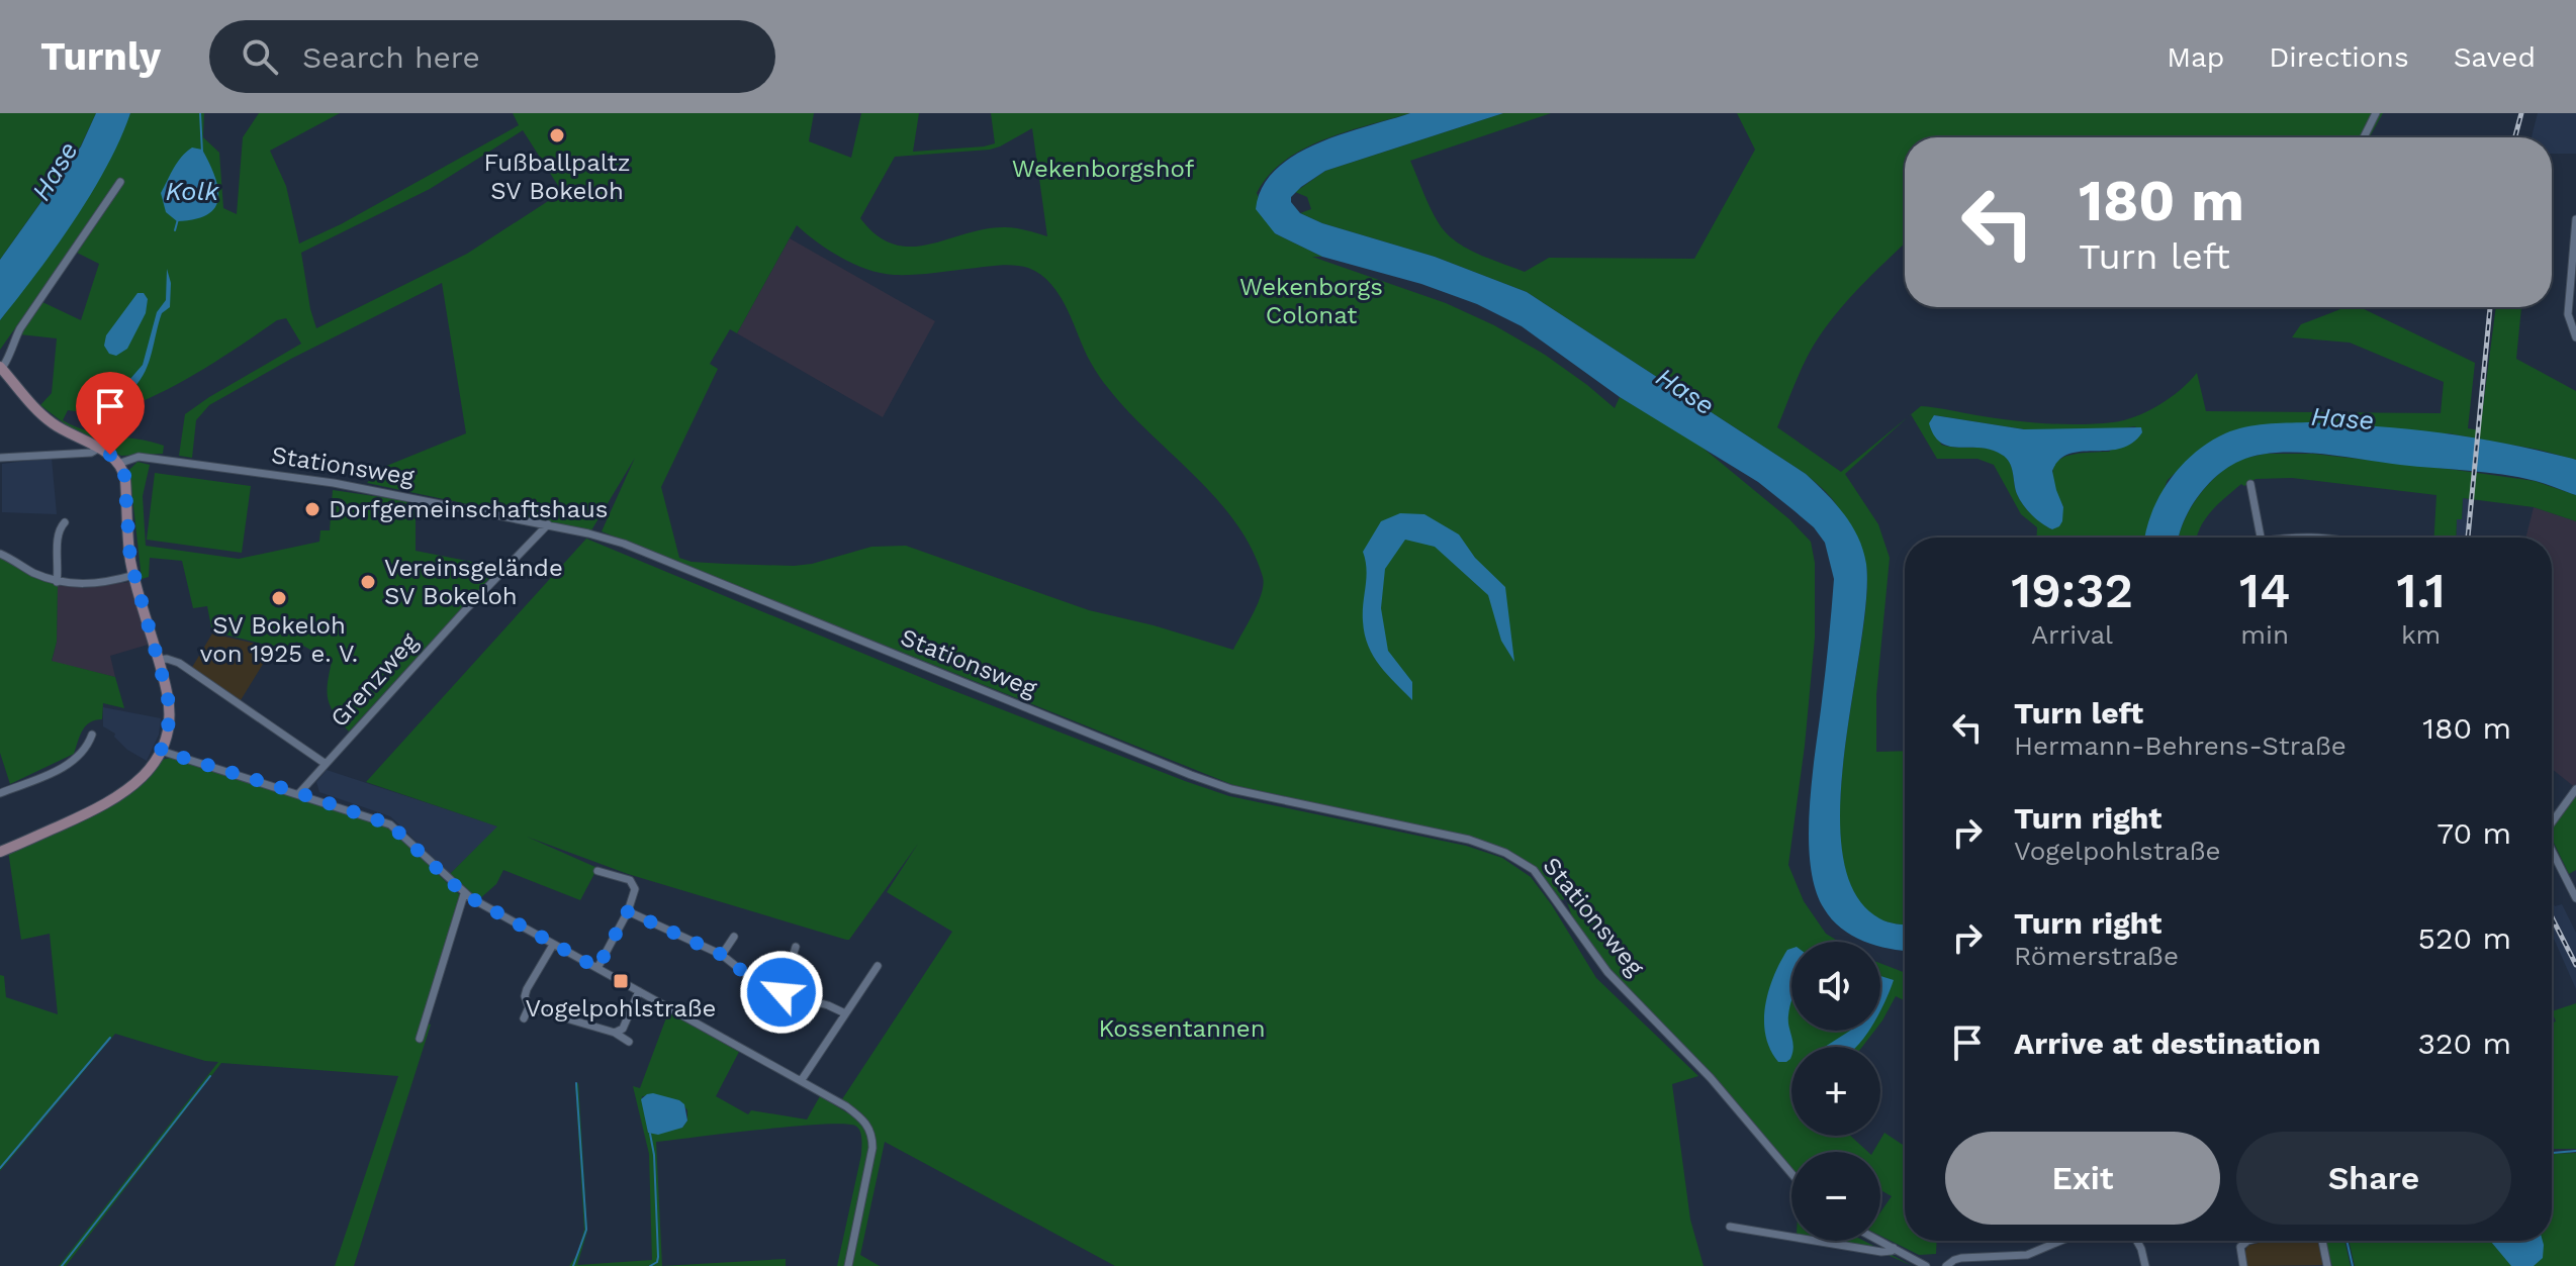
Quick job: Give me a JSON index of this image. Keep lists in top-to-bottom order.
{
  "streets": {
    "street": ["Stationsweg", "Grenzweg"]
  },
  "crossings": [
    ["Stationsweg", "Grenzweg"]
  ],
  "water": ["Hase", "Kolk"],
  "parks": ["Wekenborgshof", "Wekenborgs Colonat", "Kossentannen"],
  "places": {
    "other": [
      "Fußballpaltz SV Bokeloh",
      "Dorfgemeinschaftshaus",
      "Vereinsgelände SV Bokeloh",
      "SV Bokeloh von 1925 e. V."
    ],
    "transit": ["Vogelpohlstraße"]
  },
  "page": {
    "header": "Turnly",
    "search": "Search here",
    "nav": ["Map", "Directions", "Saved"],
    "turn": ["180 m", "Turn left"],
    "eta": [
      "19:32",
      "Arrival",
      "14",
      "min",
      "1.1",
      "km"
    ],
    "list": [
      {
        "name": "Turn left",
        "note": "Hermann-Behrens-Straße",
        "value": "180 m"
      },
      {
        "name": "Turn right",
        "note": "Vogelpohlstraße",
        "value": "70 m"
      },
      {
        "name": "Turn right",
        "note": "Römerstraße",
        "value": "520 m"
      },
      {
        "name": "Arrive at destination",
        "value": "320 m"
      }
    ],
    "map_buttons": ["+", "−"],
    "buttons": ["Exit", "Share"]
  }
}
